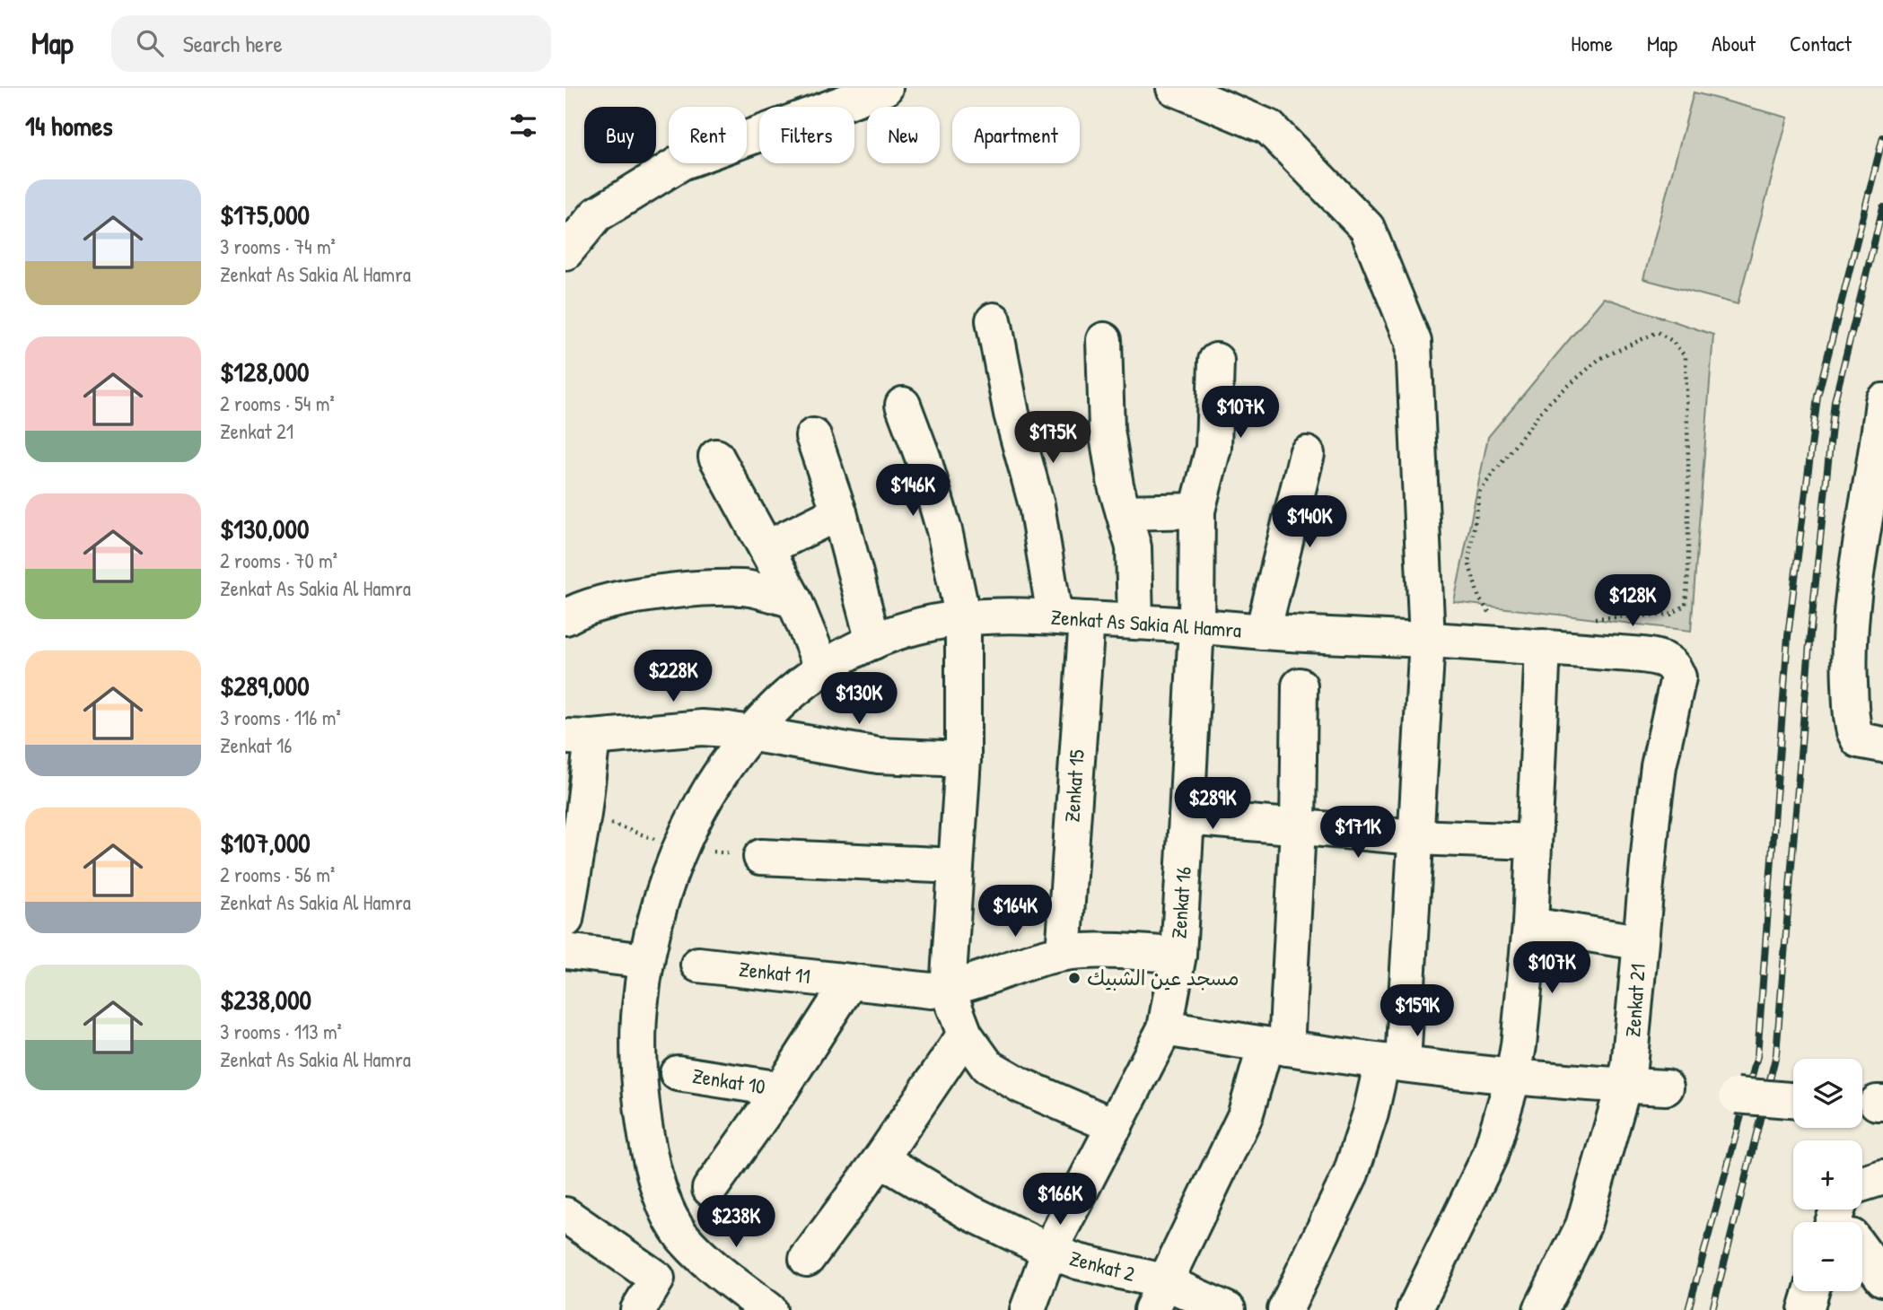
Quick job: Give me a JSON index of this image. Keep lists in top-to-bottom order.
{
  "streets": {
    "street": [
      "Zenkat As Sakia Al Hamra",
      "Zenkat 15",
      "Zenkat 16",
      "Zenkat 11",
      "Zenkat 21",
      "Zenkat 10",
      "Zenkat 2"
    ]
  },
  "crossings": [
    ["Zenkat As Sakia Al Hamra", "Zenkat 15"],
    ["Zenkat As Sakia Al Hamra", "Zenkat 16"],
    ["Zenkat As Sakia Al Hamra", "Zenkat 21"],
    ["Zenkat 15", "Zenkat 11"],
    ["Zenkat 16", "Zenkat 11"],
    ["Zenkat 16", "Zenkat 2"]
  ],
  "places": ["مسجد عين الشبيك"],
  "page": {
    "header": "Map",
    "search": "Search here",
    "nav": [
      "Home",
      "Map",
      "About",
      "Contact"
    ],
    "heading": "14 homes",
    "chip": [
      "Buy",
      "Rent",
      "Filters",
      "New",
      "Apartment"
    ],
    "list": [
      {
        "name": "$175,000",
        "note": "3 rooms · 74 m² · Zenkat As Sakia Al Hamra"
      },
      {
        "name": "$128,000",
        "note": "2 rooms · 54 m² · Zenkat 21"
      },
      {
        "name": "$130,000",
        "note": "2 rooms · 70 m² · Zenkat As Sakia Al Hamra"
      },
      {
        "name": "$289,000",
        "note": "3 rooms · 116 m² · Zenkat 16"
      },
      {
        "name": "$107,000",
        "note": "2 rooms · 56 m² · Zenkat As Sakia Al Hamra"
      },
      {
        "name": "$238,000",
        "note": "3 rooms · 113 m² · Zenkat As Sakia Al Hamra"
      }
    ],
    "price": [
      "$107K",
      "$175K",
      "$146K",
      "$140K",
      "$128K",
      "$228K",
      "$130K",
      "$289K",
      "$171K",
      "$164K",
      "$107K",
      "$159K",
      "$166K",
      "$238K"
    ],
    "map_buttons": ["+", "−"]
  }
}
